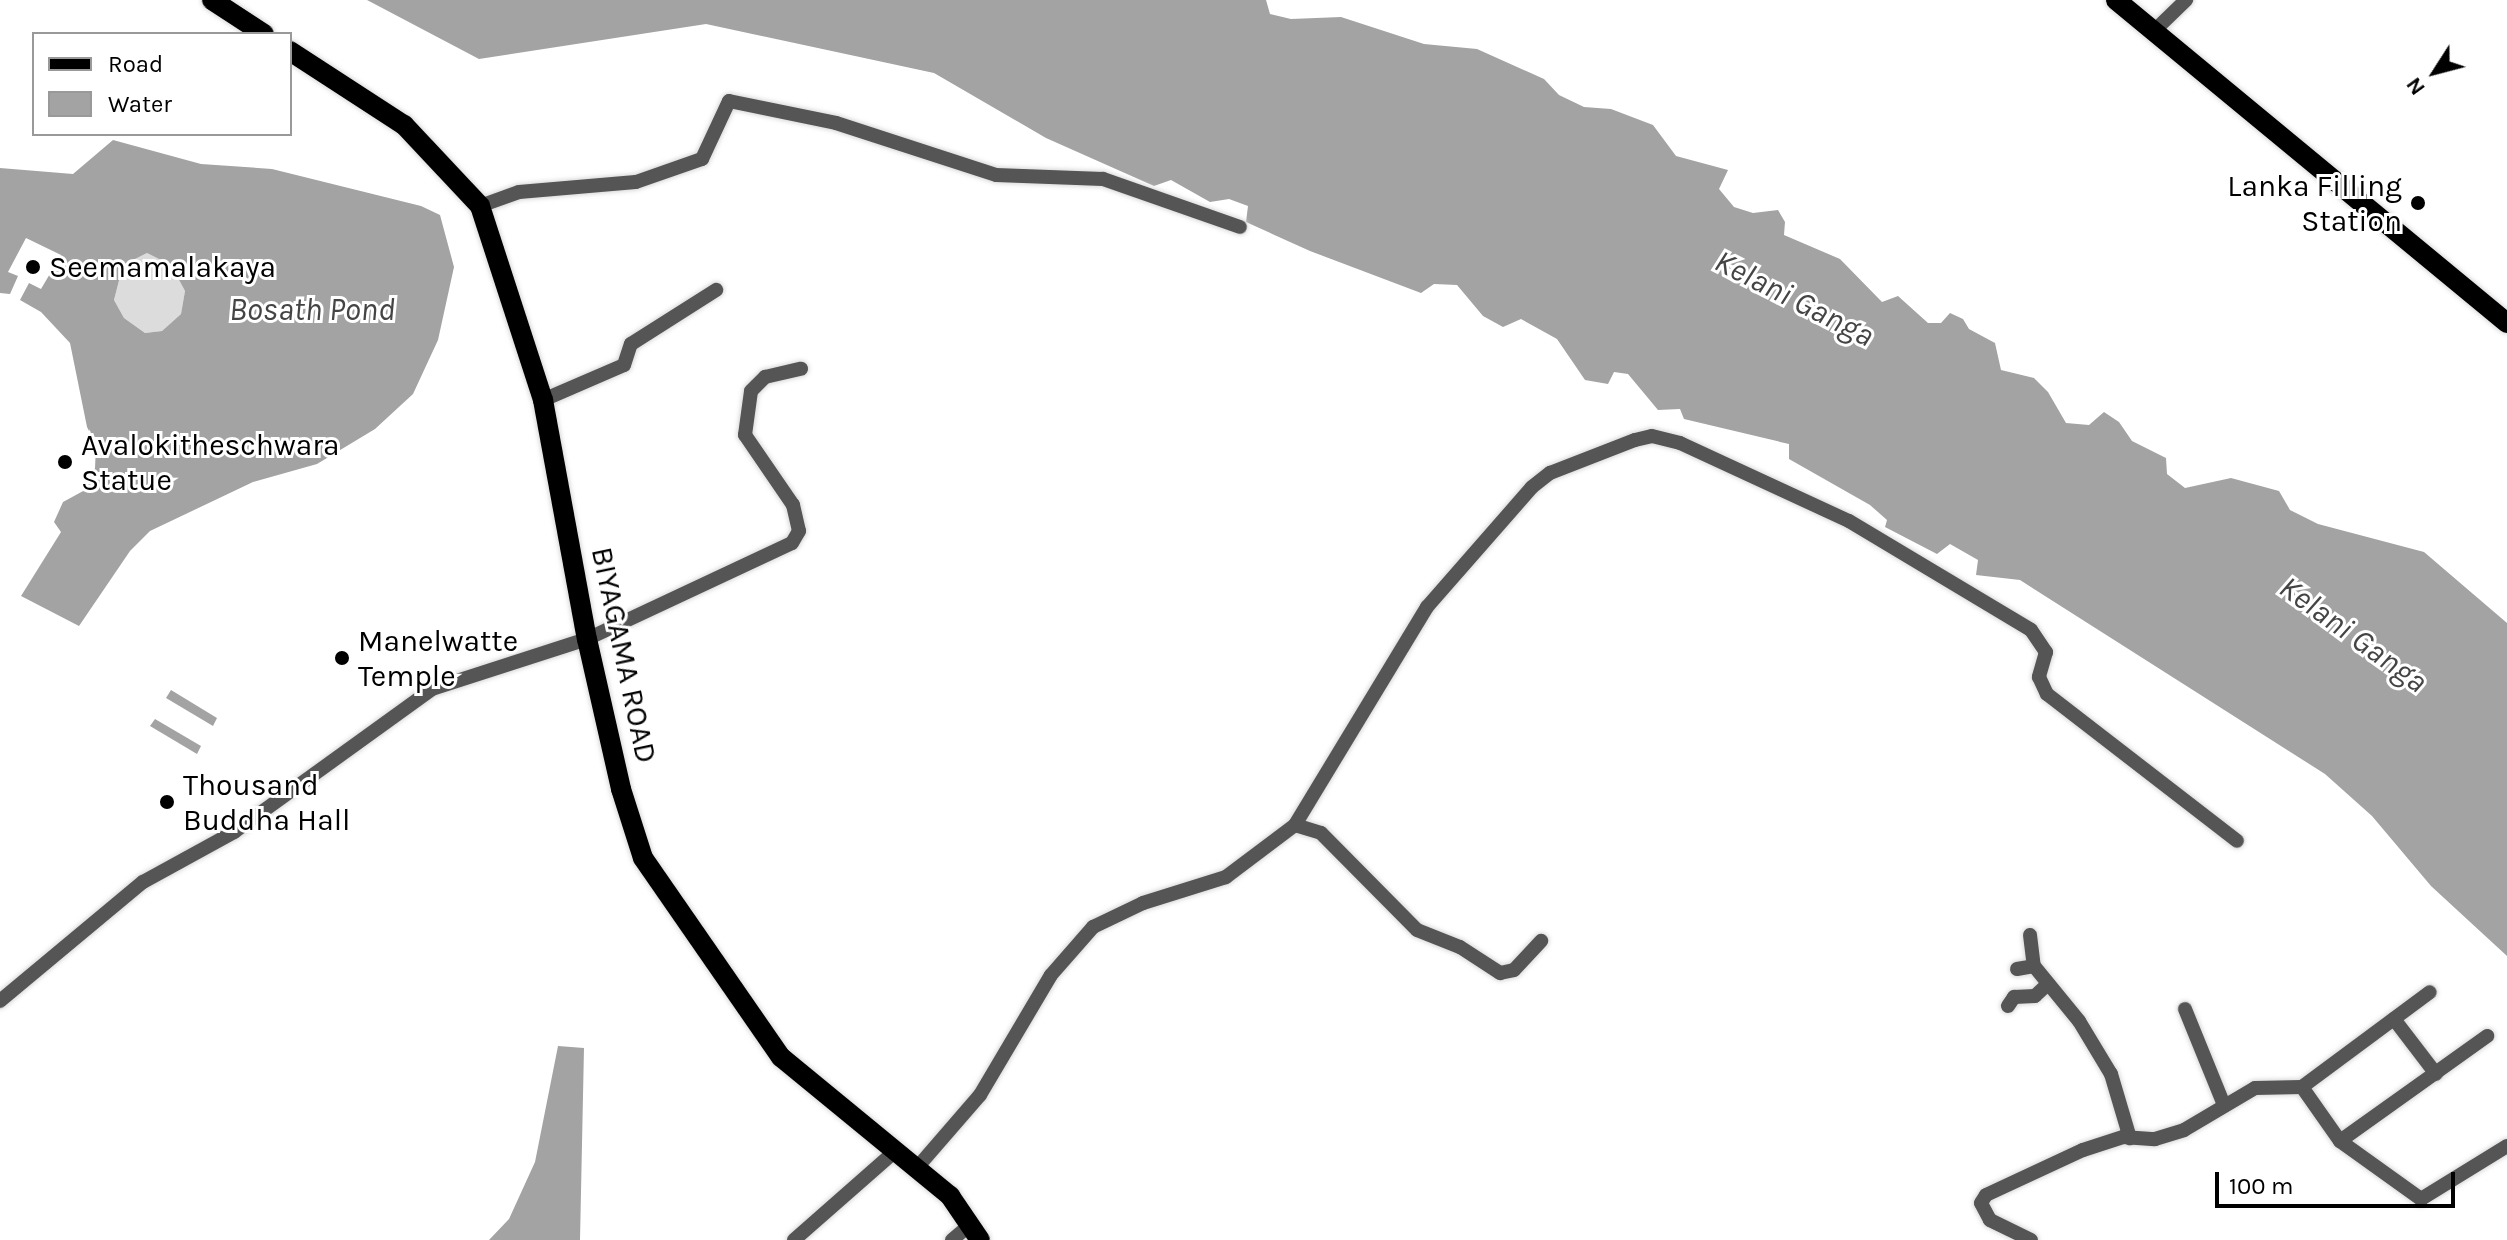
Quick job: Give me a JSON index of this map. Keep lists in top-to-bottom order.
{
  "streets": {
    "main road": ["BIYAGAMA ROAD"]
  },
  "water": ["Kelani Ganga", "Bosath Pond"],
  "places": [
    "Lanka Filling Station",
    "Seemamalakaya",
    "Avalokitheschwara Statue",
    "Manelwatte Temple",
    "Thousand Buddha Hall"
  ],
  "legend": ["Road", "Water"],
  "scale_bar": "100 m",
  "north": "bottom left"
}
